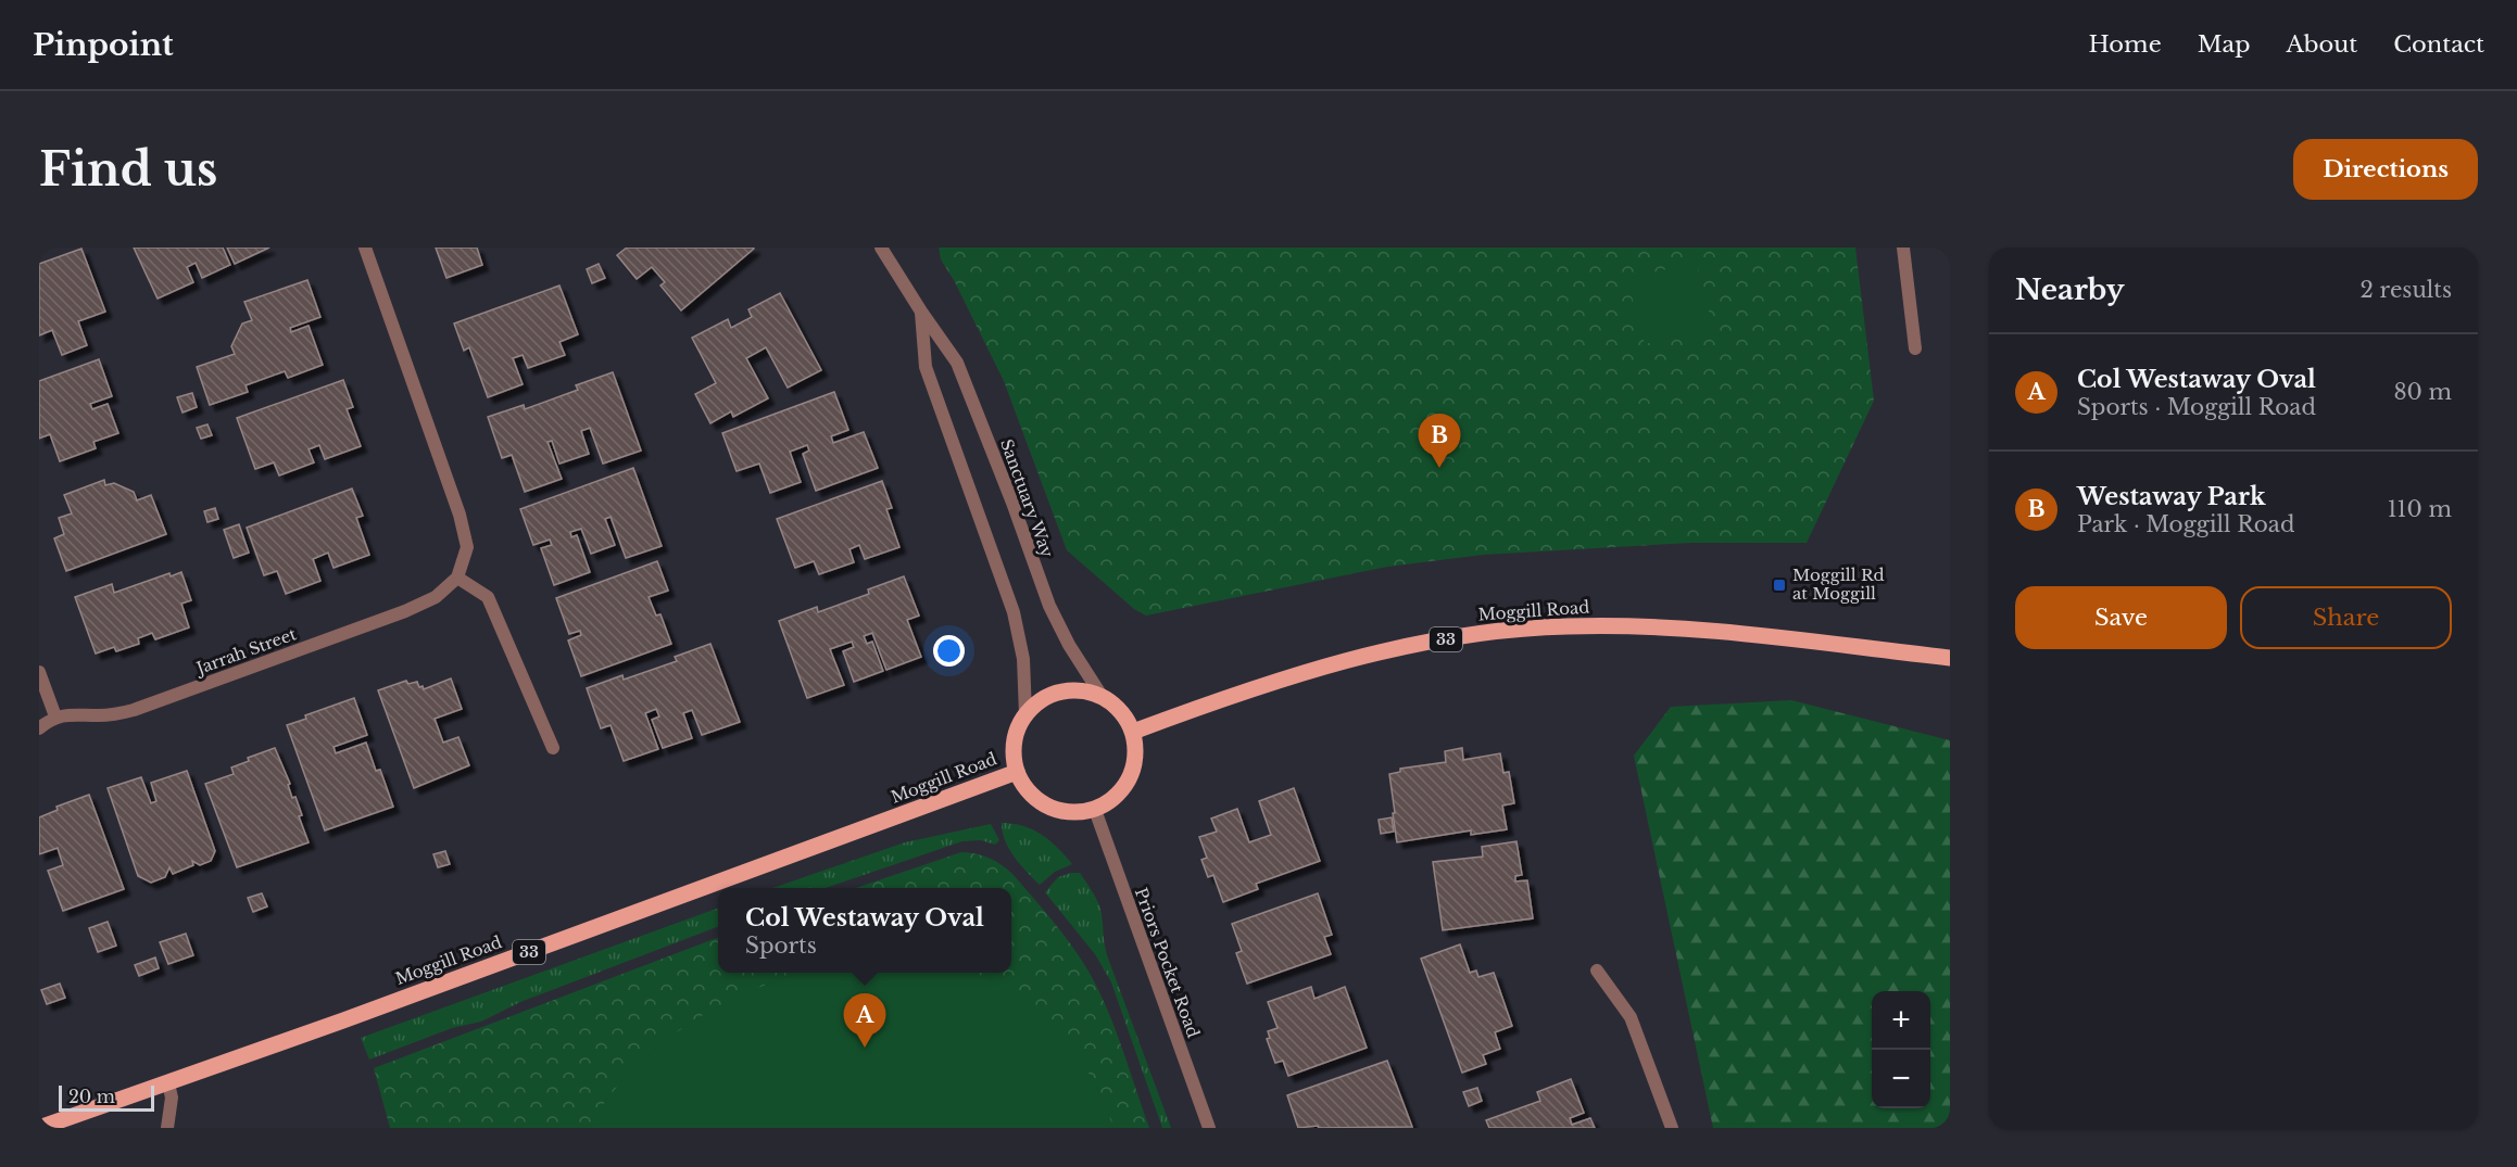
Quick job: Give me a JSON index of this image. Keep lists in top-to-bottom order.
{
  "streets": {
    "main road": ["Moggill Road", "33"],
    "street": ["Sanctuary Way", "Jarrah Street", "Priors Pocket Road"]
  },
  "crossings": [
    ["Sanctuary Way", "Moggill Road"],
    ["Sanctuary Way", "Priors Pocket Road"],
    ["Moggill Road", "Priors Pocket Road"]
  ],
  "places": {
    "transit": ["Moggill Rd at Moggill"]
  },
  "scale_bar": "20 m",
  "page": {
    "header": "Pinpoint",
    "nav": [
      "Home",
      "Map",
      "About",
      "Contact"
    ],
    "buttons": [
      "Directions",
      ["Save", "Share"]
    ],
    "title": "Find us",
    "heading": ["Nearby", "2 results"],
    "list": [
      {
        "mark": "A",
        "name": "Col Westaway Oval",
        "note": "Sports · Moggill Road",
        "value": "80 m"
      },
      {
        "mark": "B",
        "name": "Westaway Park",
        "note": "Park · Moggill Road",
        "value": "110 m"
      }
    ],
    "pins": ["B", "A"],
    "popup": ["Col Westaway Oval", "Sports"],
    "map_buttons": ["+", "−"],
    "scale": "20 m"
  }
}
